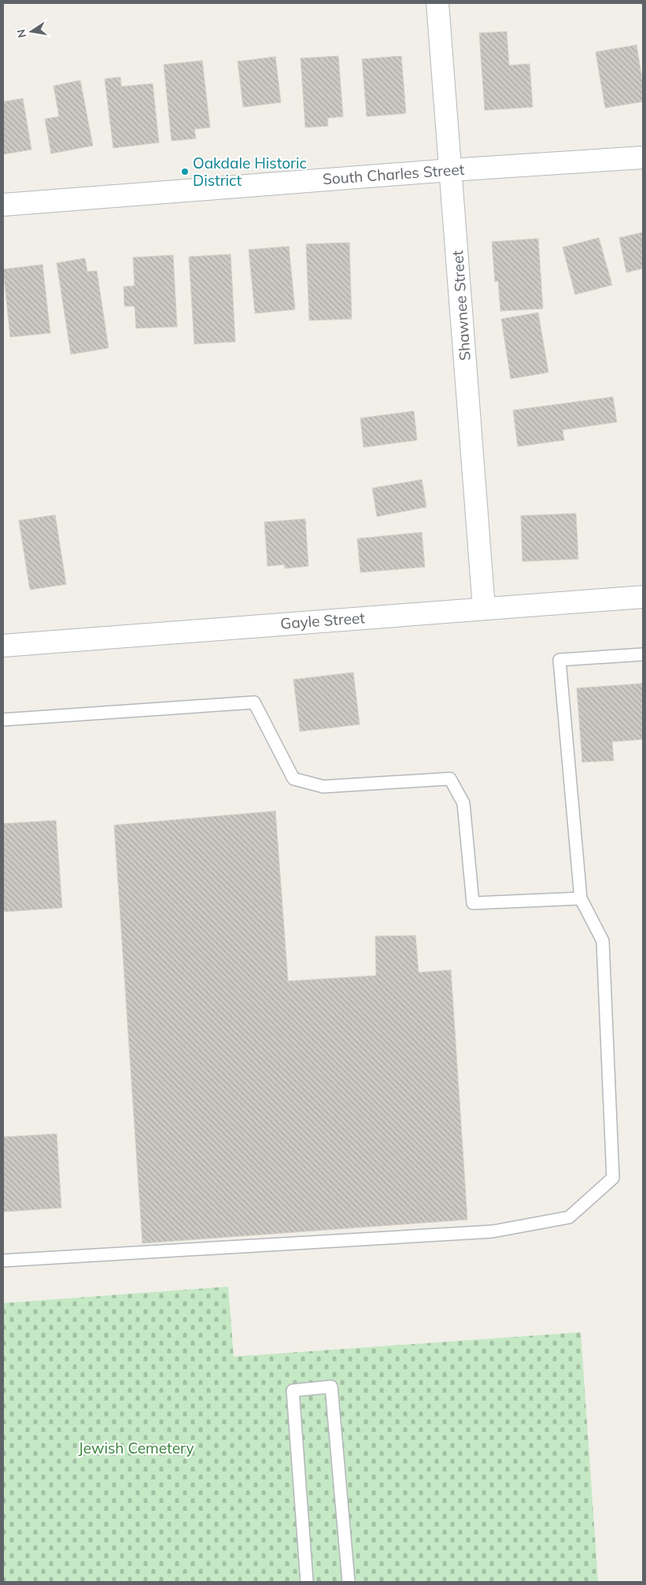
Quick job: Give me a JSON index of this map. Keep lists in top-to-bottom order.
{
  "streets": {
    "street": ["South Charles Street", "Shawnee Street", "Gayle Street"]
  },
  "crossings": [
    ["South Charles Street", "Shawnee Street"],
    ["Shawnee Street", "Gayle Street"]
  ],
  "parks": ["Jewish Cemetery"],
  "places": ["Oakdale Historic District"],
  "north": "left"
}
